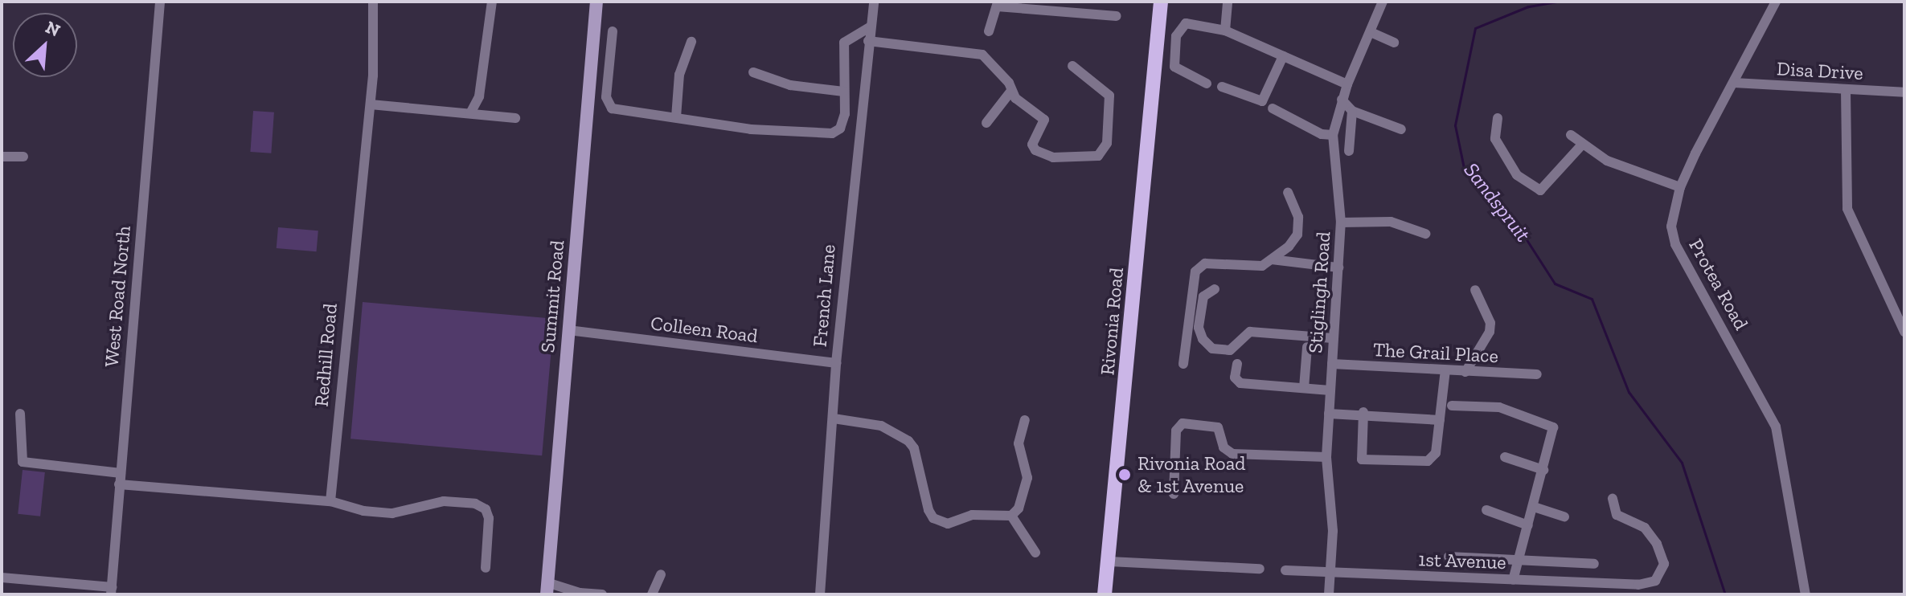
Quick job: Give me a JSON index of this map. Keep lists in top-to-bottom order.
{
  "streets": {
    "main road": ["Summit Road", "Rivonia Road"],
    "street": [
      "Disa Drive",
      "Protea Road",
      "Stiglingh Road",
      "French Lane",
      "West Road North",
      "Colleen Road",
      "The Grail Place",
      "Redhill Road",
      "1st Avenue"
    ]
  },
  "crossings": [
    ["Disa Drive", "Protea Road"],
    ["Stiglingh Road", "The Grail Place"],
    ["Stiglingh Road", "1st Avenue"],
    ["French Lane", "Colleen Road"],
    ["Summit Road", "Colleen Road"]
  ],
  "water": ["Sandspruit"],
  "places": ["Rivonia Road & 1st Avenue"],
  "north": "top right"
}
